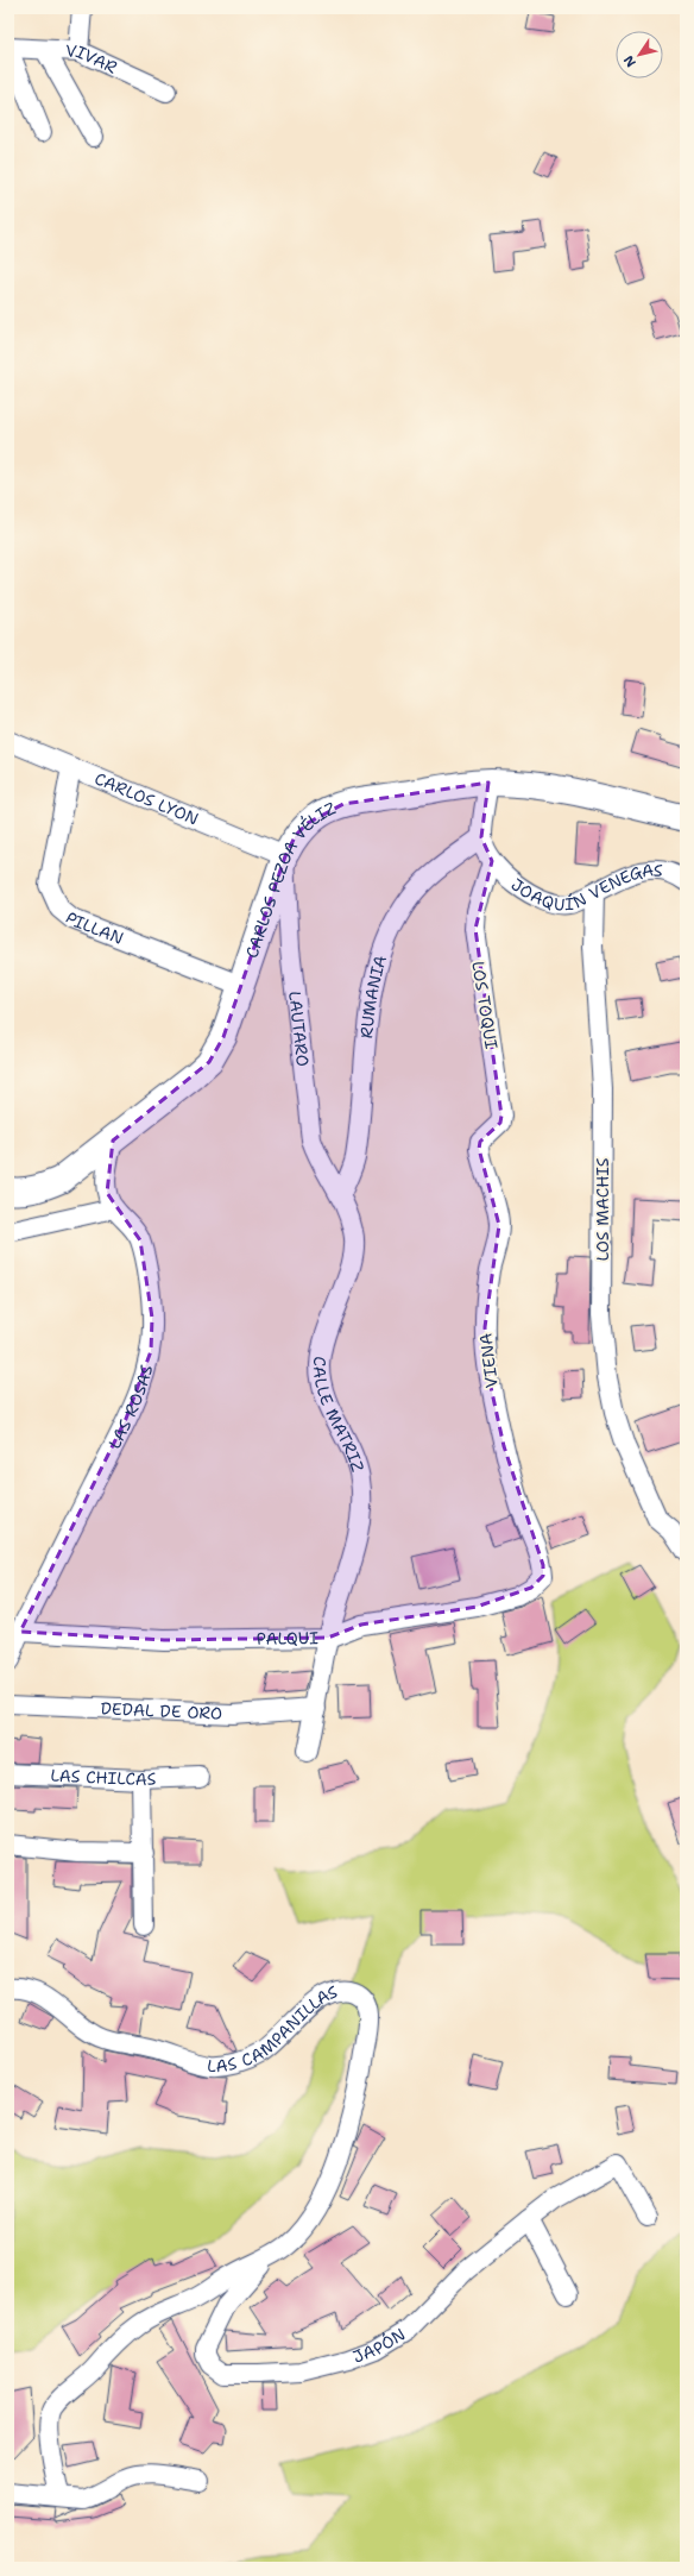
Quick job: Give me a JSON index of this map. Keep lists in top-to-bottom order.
{
  "streets": {
    "main road": ["CARLOS PEZOA VÉLIZ"],
    "street": [
      "VIVAR",
      "CARLOS LYON",
      "JOAQUÍN VENEGAS",
      "PILLAN",
      "RUMANIA",
      "LOS TOQUI",
      "LAUTARO",
      "LOS MACHIS",
      "VIENA",
      "LAS ROSAS",
      "CALLE MATRIZ",
      "PALQUI",
      "DEDAL DE ORO",
      "LAS CHILCAS",
      "LAS CAMPANILLAS",
      "JAPÓN"
    ]
  },
  "crossings": [
    ["CARLOS LYON", "CARLOS PEZOA VÉLIZ"],
    ["CARLOS LYON", "PILLAN"],
    ["CARLOS LYON", "LAUTARO"],
    ["JOAQUÍN VENEGAS", "RUMANIA"],
    ["JOAQUÍN VENEGAS", "LOS TOQUI"],
    ["JOAQUÍN VENEGAS", "LOS MACHIS"],
    ["CARLOS PEZOA VÉLIZ", "PILLAN"],
    ["CARLOS PEZOA VÉLIZ", "LAUTARO"],
    ["CARLOS PEZOA VÉLIZ", "LAS ROSAS"],
    ["RUMANIA", "LAUTARO"],
    ["RUMANIA", "CALLE MATRIZ"],
    ["LOS TOQUI", "VIENA"],
    ["LAUTARO", "CALLE MATRIZ"],
    ["VIENA", "PALQUI"],
    ["LAS ROSAS", "PALQUI"],
    ["CALLE MATRIZ", "PALQUI"],
    ["LAS CAMPANILLAS", "JAPÓN"]
  ],
  "north": "bottom left"
}
